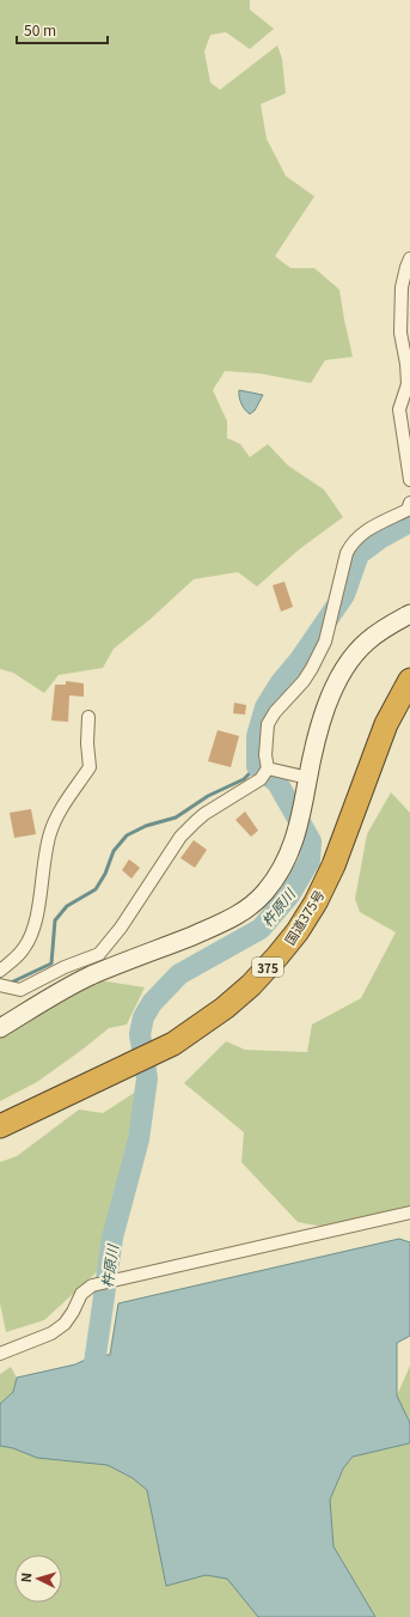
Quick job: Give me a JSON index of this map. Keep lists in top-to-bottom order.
{
  "streets": {
    "highway": ["国道375号", "375"]
  },
  "water": ["杵原川"],
  "scale_bar": "50 m",
  "north": "left"
}
